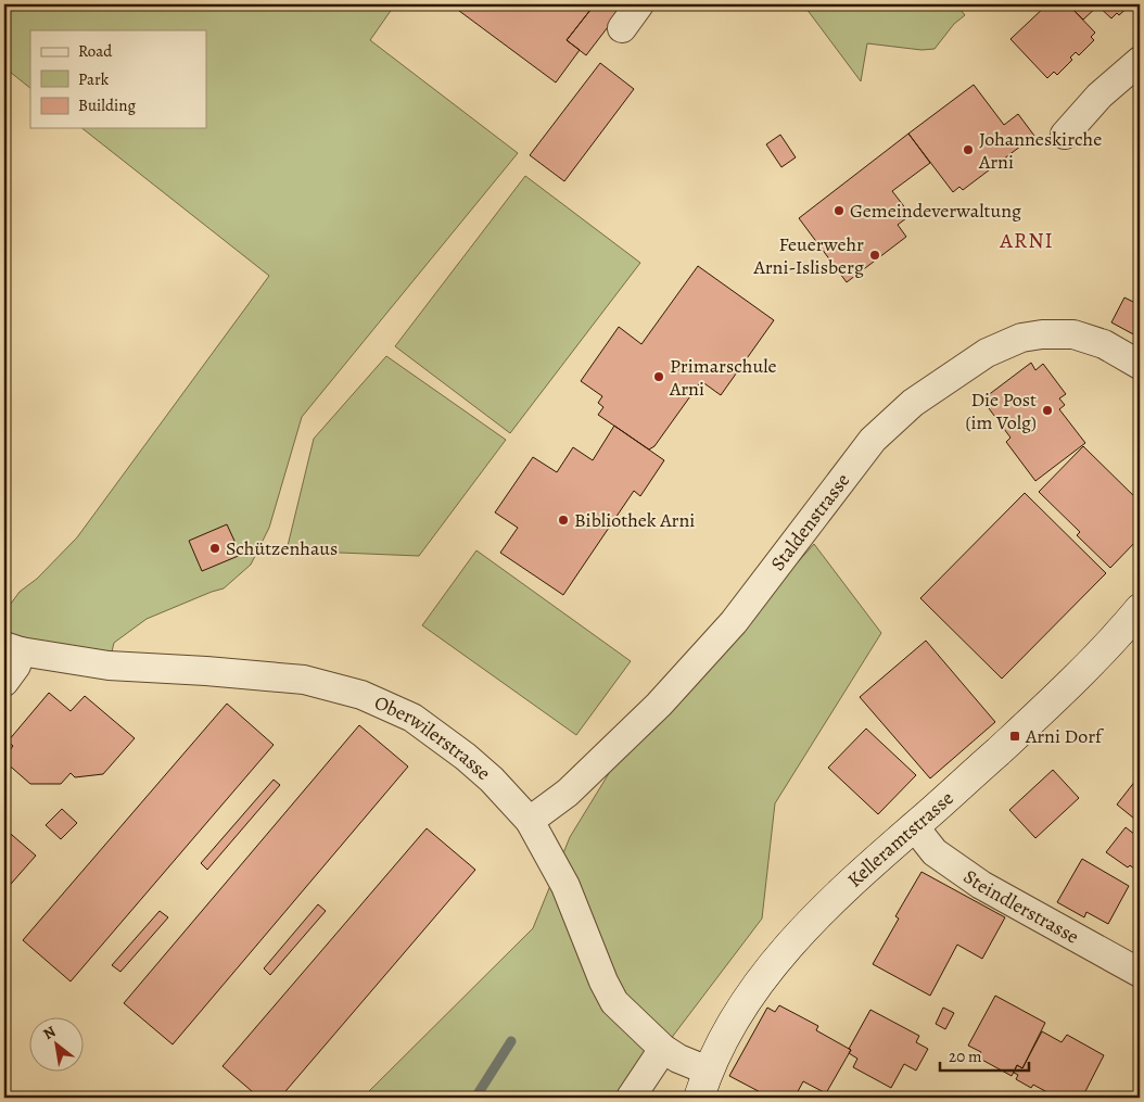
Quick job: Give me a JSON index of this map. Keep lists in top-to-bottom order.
{
  "streets": {
    "street": [
      "Staldenstrasse",
      "Oberwilerstrasse",
      "Kelleramtstrasse",
      "Steindlerstrasse"
    ]
  },
  "crossings": [
    ["Staldenstrasse", "Oberwilerstrasse"],
    ["Oberwilerstrasse", "Kelleramtstrasse"],
    ["Kelleramtstrasse", "Steindlerstrasse"]
  ],
  "districts": ["ARNI"],
  "places": {
    "other": [
      "Johanneskirche Arni",
      "Gemeindeverwaltung",
      "Feuerwehr Arni-Islisberg",
      "Primarschule Arni",
      "Die Post (im Volg)",
      "Bibliothek Arni",
      "Schützenhaus"
    ],
    "transit": ["Arni Dorf"]
  },
  "legend": ["Road", "Park", "Building"],
  "scale_bar": "20 m",
  "north": "top left"
}
